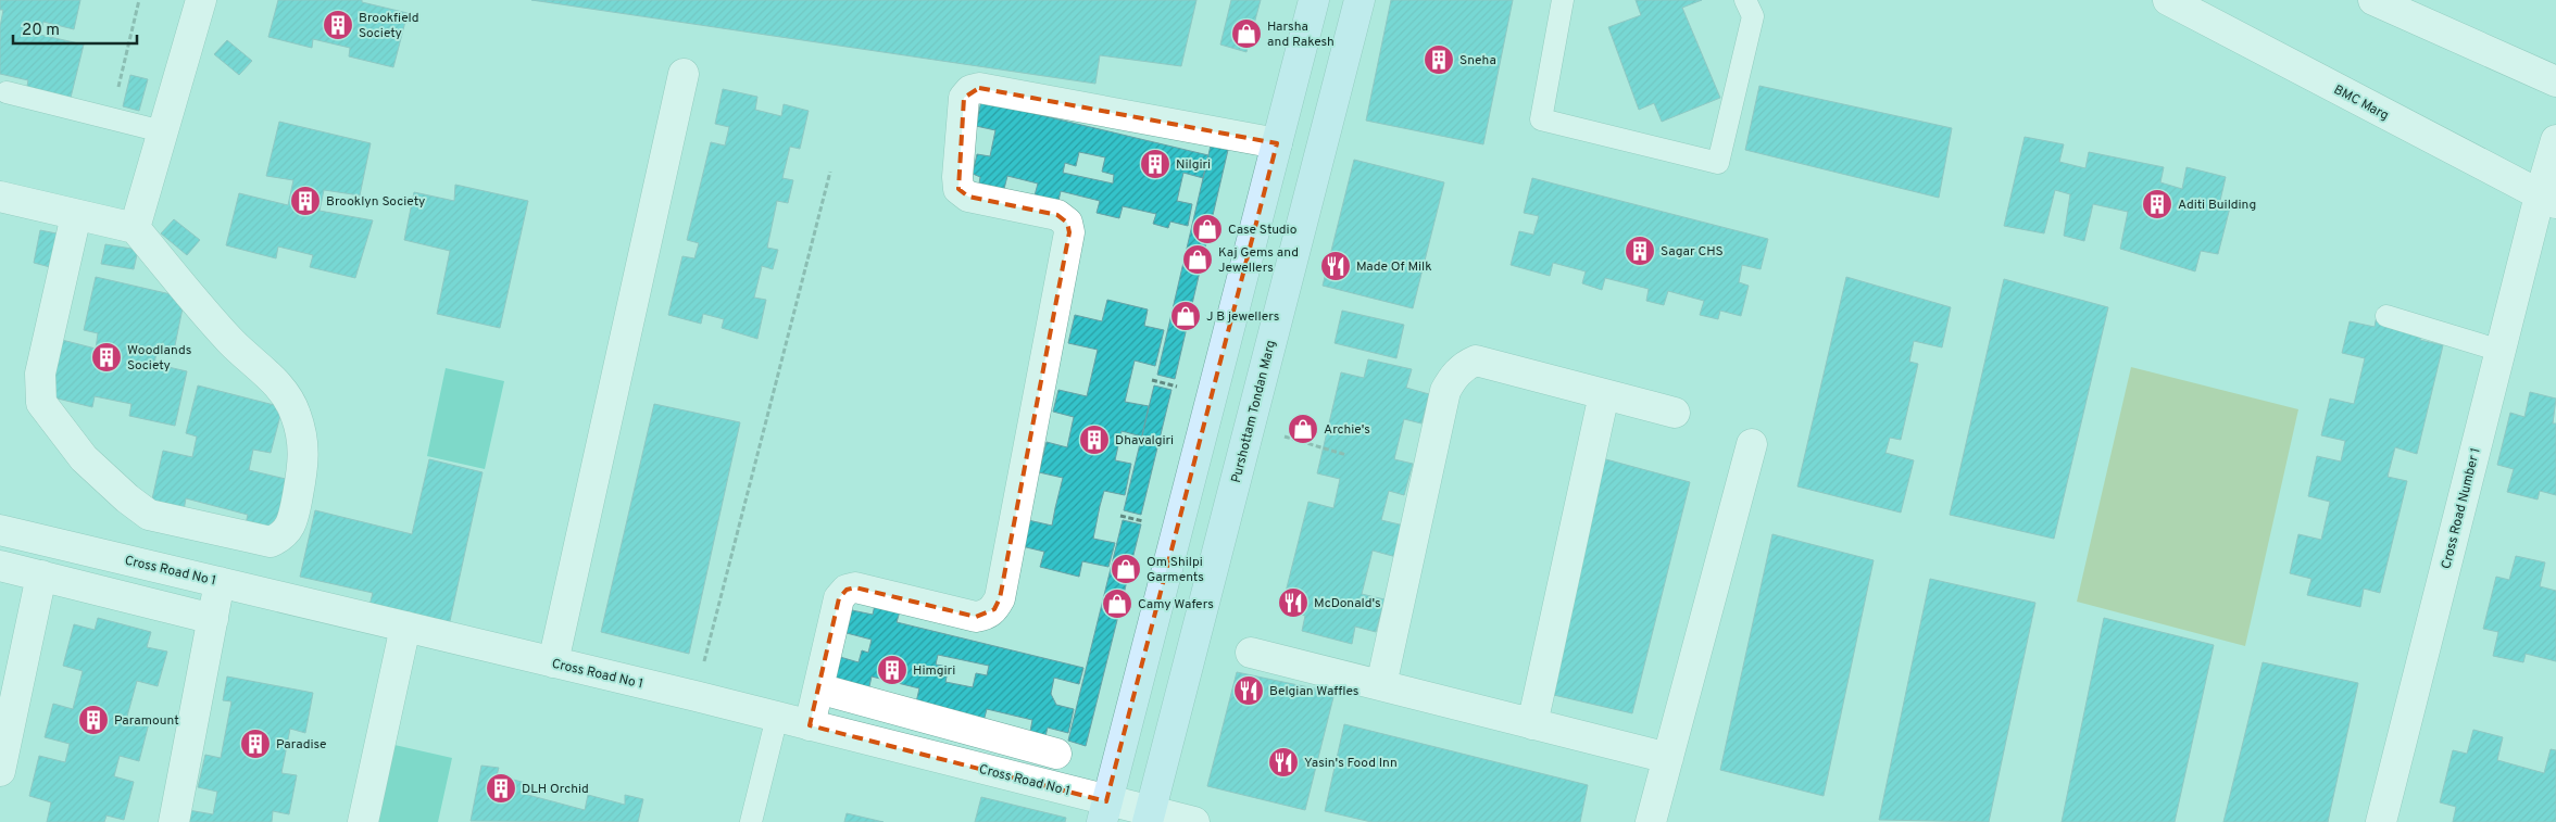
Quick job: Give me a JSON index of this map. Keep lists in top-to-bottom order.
{
  "streets": {
    "main road": ["Purshottam Tondan Marg"],
    "street": ["BMC Marg", "Cross Road Number 1", "Cross Road No 1"]
  },
  "crossings": [
    ["BMC Marg", "Cross Road Number 1"],
    ["Purshottam Tondan Marg", "Cross Road No 1"]
  ],
  "places": {
    "building": [
      "Brookfield Society",
      "Sneha",
      "Nilgiri",
      "Brooklyn Society",
      "Aditi Building",
      "Sagar CHS",
      "Woodlands Society",
      "Dhavalgiri",
      "Himgiri",
      "Paramount",
      "Paradise",
      "DLH Orchid"
    ],
    "shop": [
      "Harsha and Rakesh",
      "Case Studio",
      "Kaj Gems and Jewellers",
      "J B jewellers",
      "Archie's",
      "Om Shilpi Garments",
      "Camy Wafers"
    ],
    "restaurant": [
      "Made Of Milk",
      "McDonald's",
      "Belgian Waffles",
      "Yasin's Food Inn"
    ]
  },
  "scale_bar": "20 m"
}
